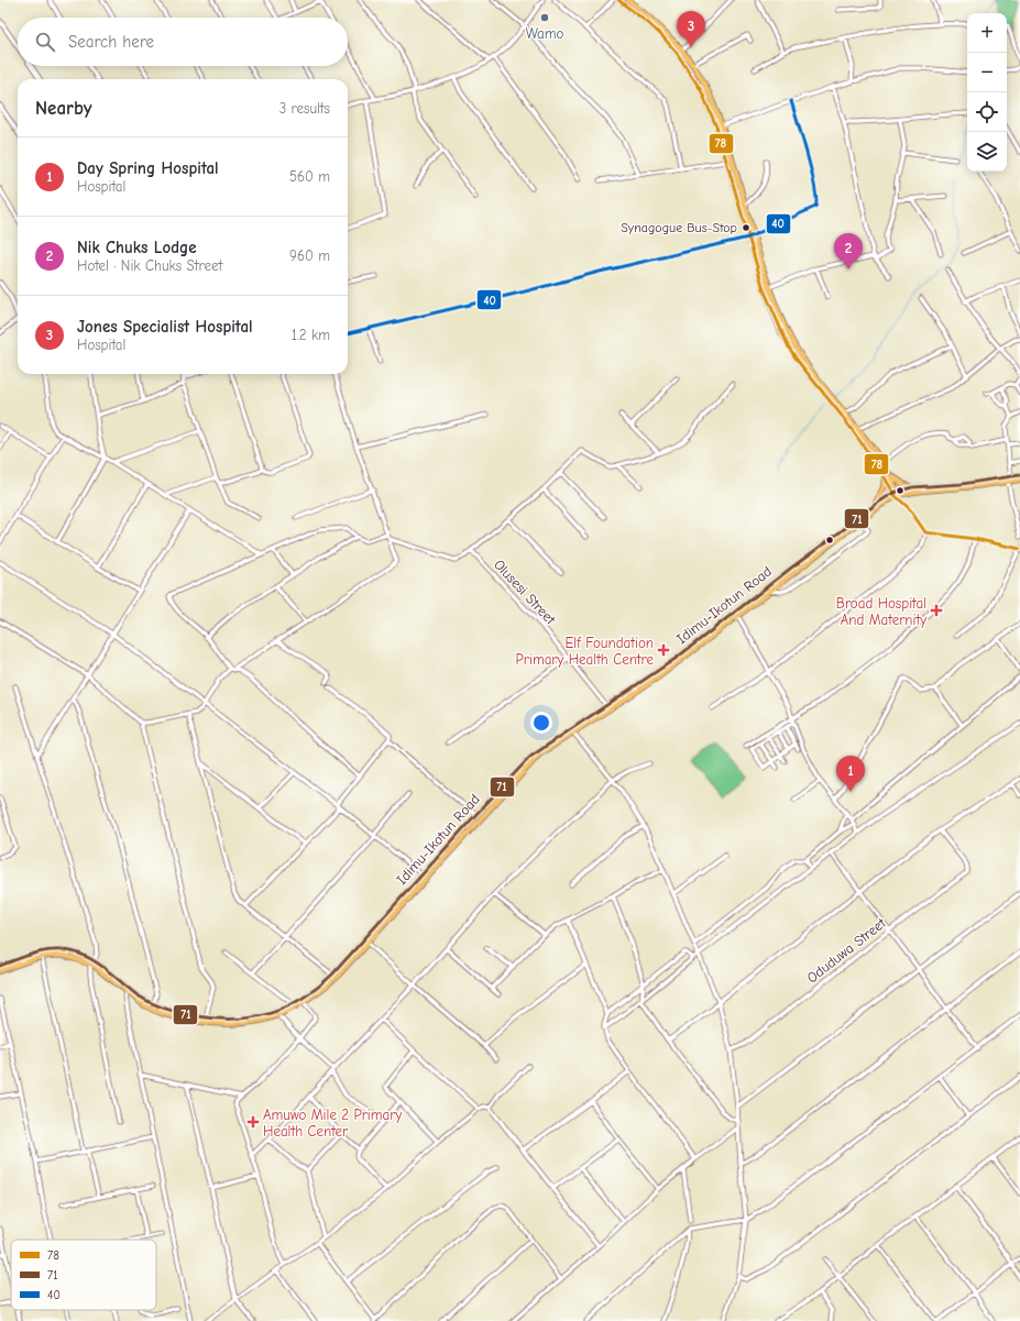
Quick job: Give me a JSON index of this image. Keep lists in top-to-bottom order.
{
  "streets": {
    "main road": ["Idimu-Ikotun Road"],
    "street": ["Olusesi Street", "Oduduwa Street"]
  },
  "crossings": [
    ["Olusesi Street", "Idimu-Ikotun Road"]
  ],
  "places": {
    "other": ["Wamo", "Synagogue Bus-Stop"],
    "health": ["Broad Hospital And Maternity", "Elf Foundation Primary Health Centre", "Amuwo Mile 2 Primary Health Center"]
  },
  "lines": ["transit line 78", "transit line 40", "transit line 71"],
  "legend": ["78", "71", "40"],
  "page": {
    "pins": ["3", "2", "1"],
    "map_buttons": ["+", "−"],
    "search": "Search here",
    "heading": ["Nearby", "3 results"],
    "list": [
      {
        "mark": "1",
        "name": "Day Spring Hospital",
        "note": "Hospital",
        "value": "560 m"
      },
      {
        "mark": "2",
        "name": "Nik Chuks Lodge",
        "note": "Hotel · Nik Chuks Street",
        "value": "960 m"
      },
      {
        "mark": "3",
        "name": "Jones Specialist Hospital",
        "note": "Hospital",
        "value": "1.2 km"
      }
    ]
  }
}
